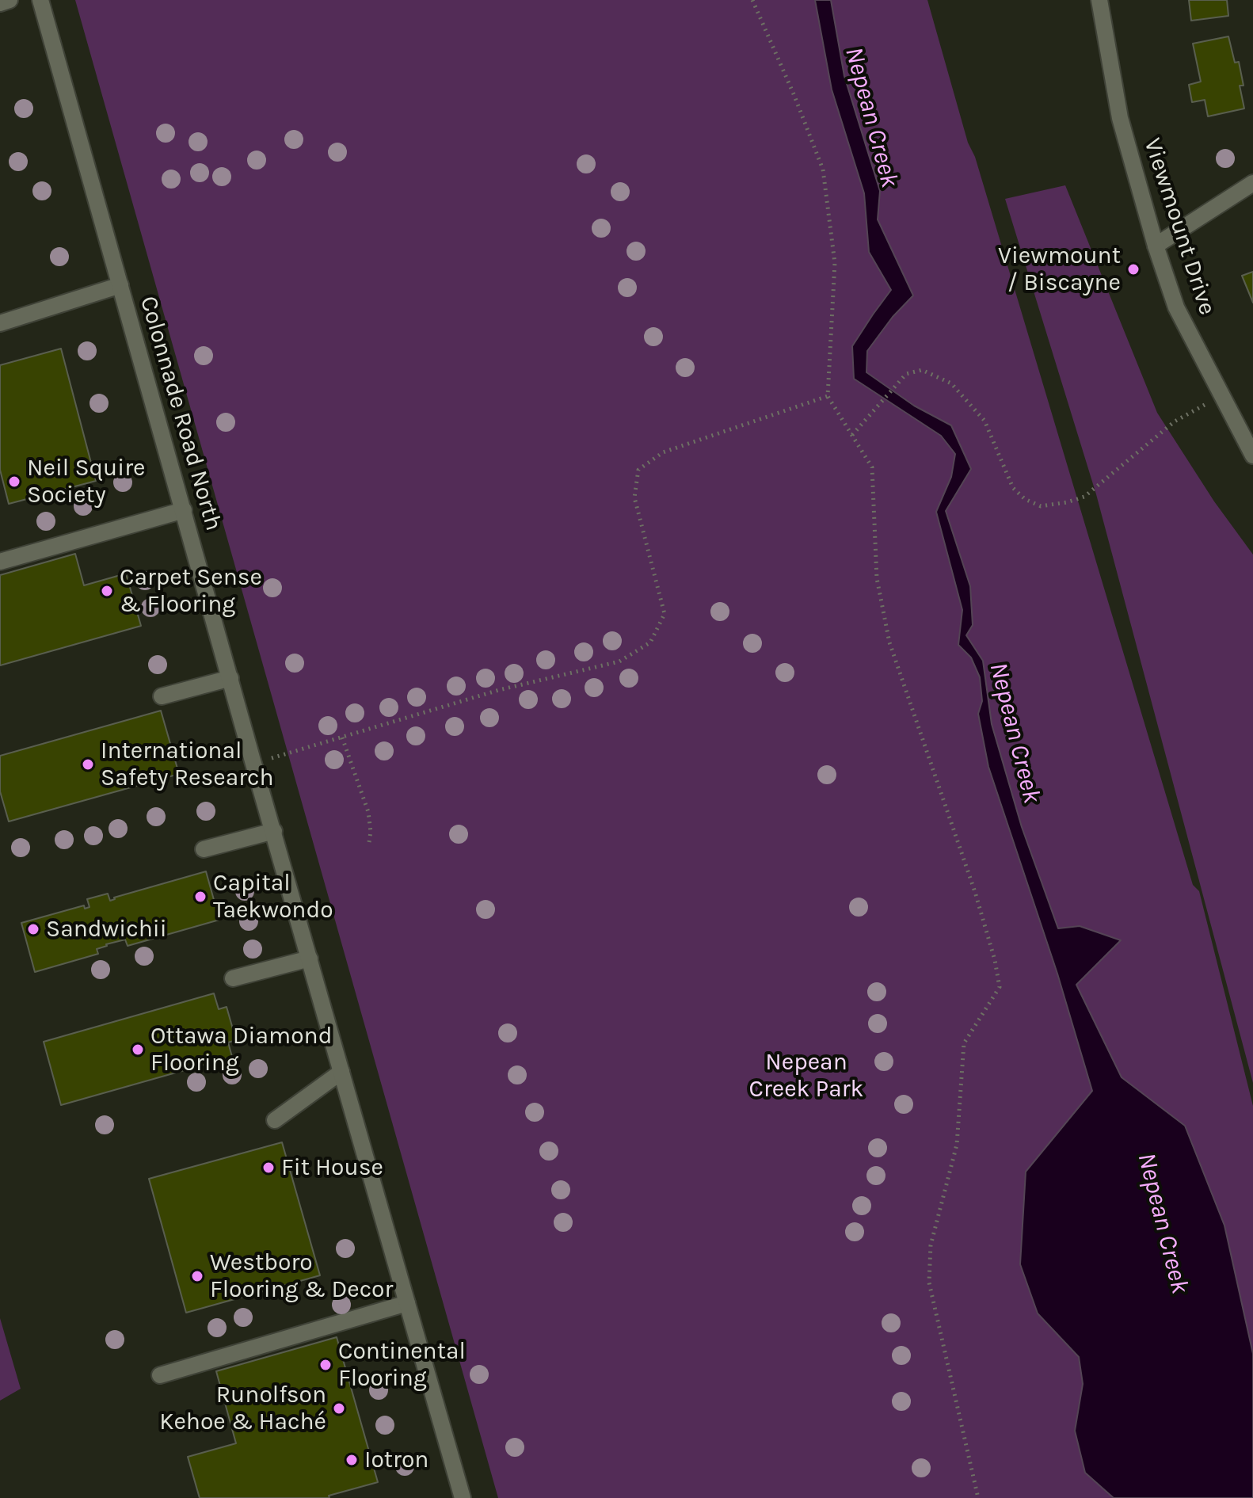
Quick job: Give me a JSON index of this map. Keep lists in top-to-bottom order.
{
  "streets": {
    "street": ["Viewmount Drive", "Colonnade Road North"]
  },
  "water": ["Nepean Creek"],
  "parks": ["Nepean Creek Park"],
  "places": [
    "Viewmount / Biscayne",
    "Neil Squire Society",
    "Carpet Sense & Flooring",
    "International Safety Research",
    "Capital Taekwondo",
    "Sandwichii",
    "Ottawa Diamond Flooring",
    "Fit House",
    "Westboro Flooring & Decor",
    "Continental Flooring",
    "Runolfson Kehoe & Haché",
    "Iotron"
  ]
}
